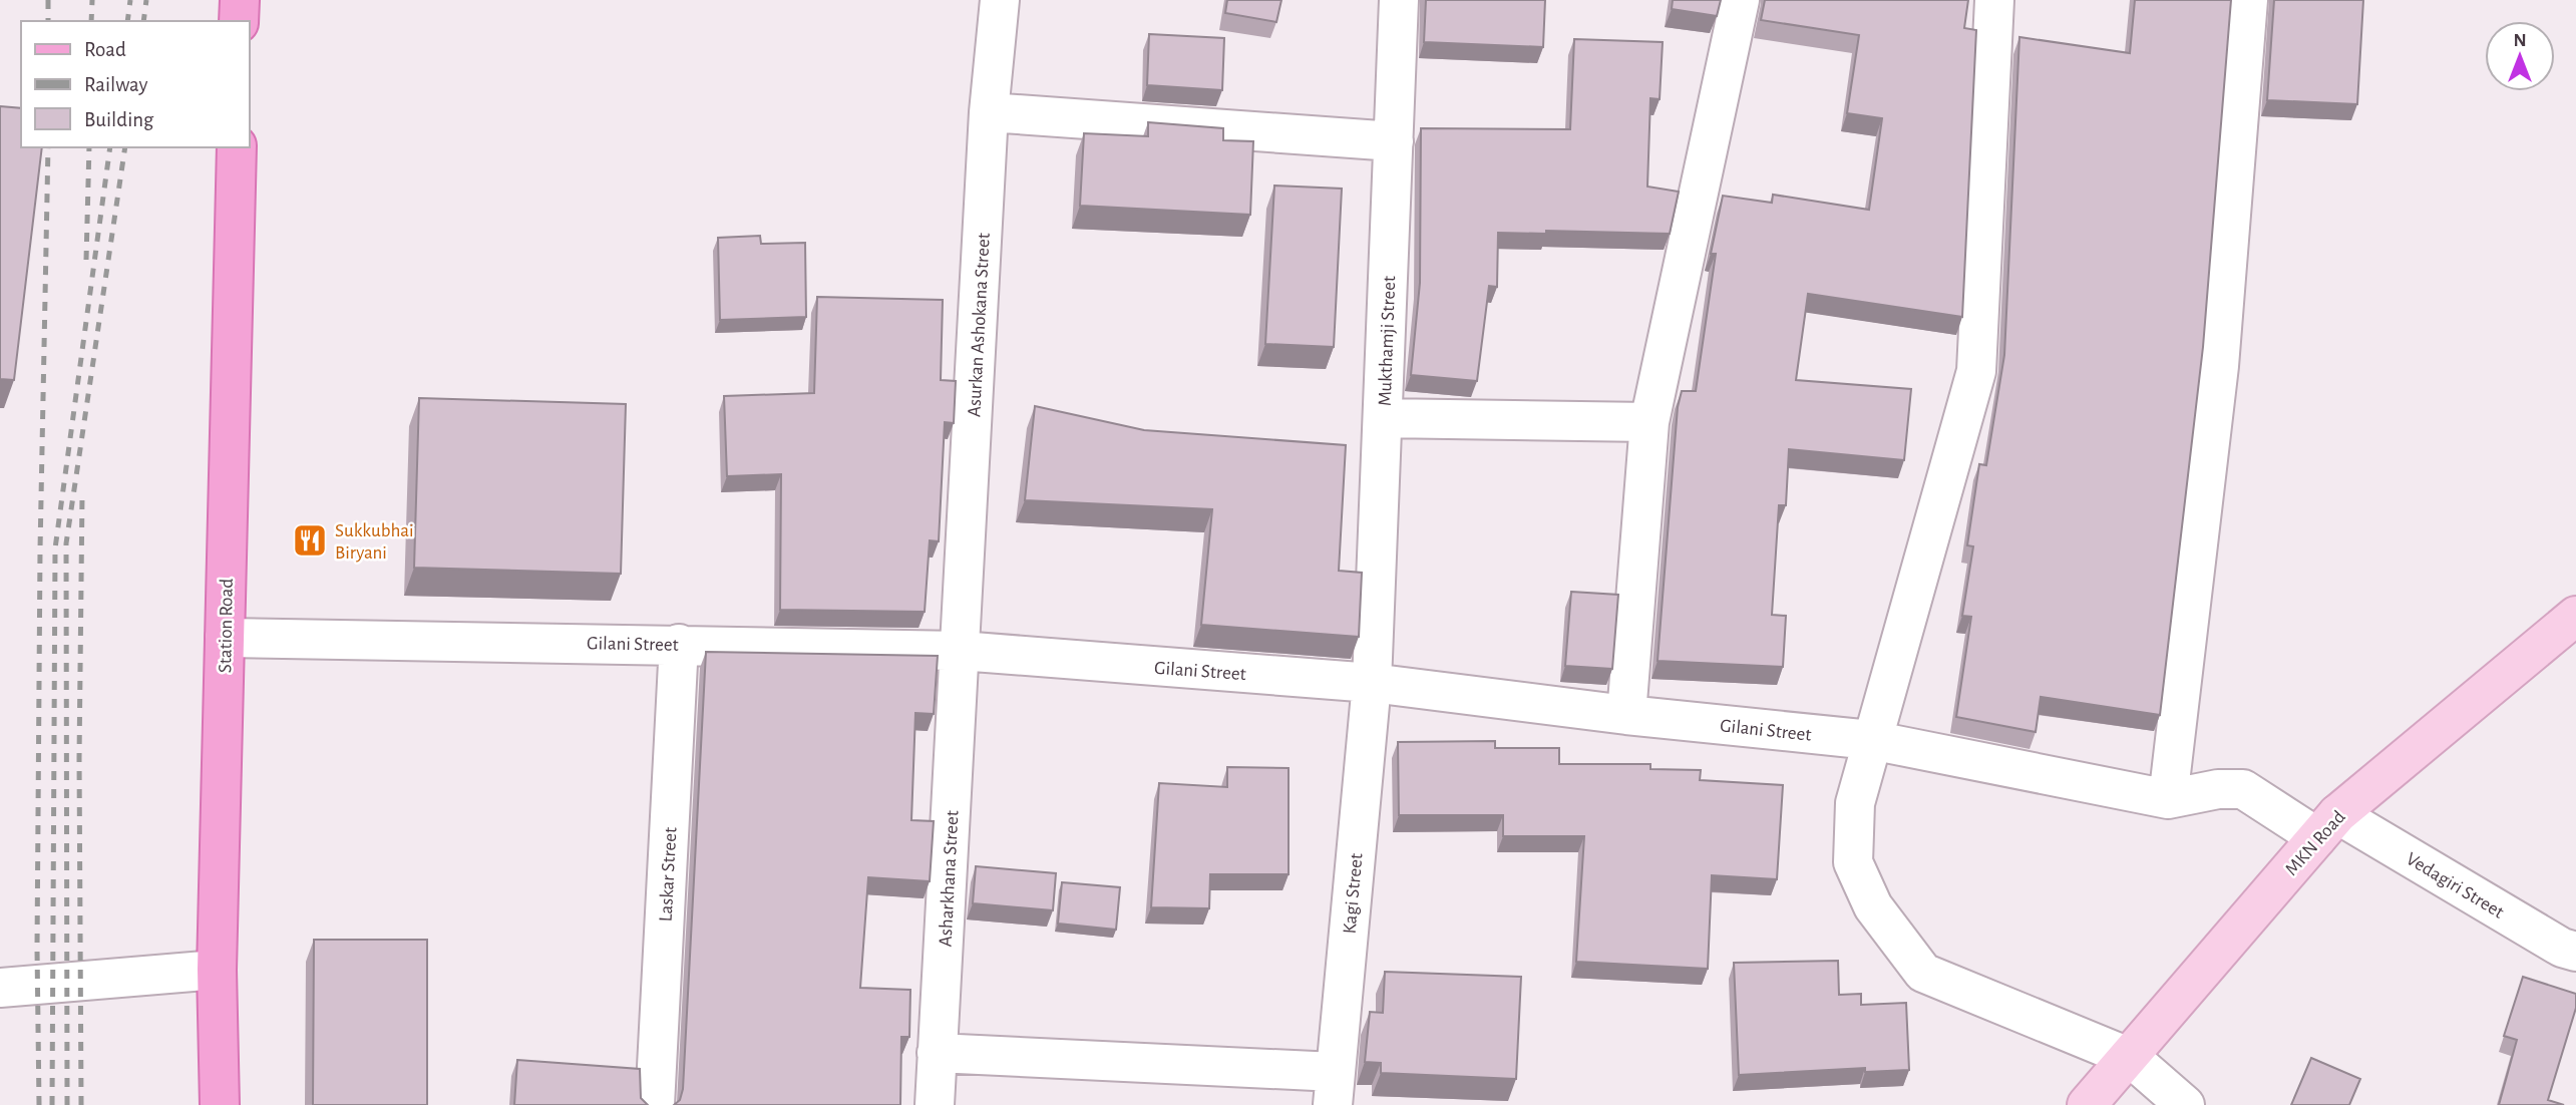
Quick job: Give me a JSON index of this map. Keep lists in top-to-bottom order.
{
  "streets": {
    "main road": ["Station Road"],
    "street": [
      "Asurkan Ashokana Street",
      "Mukthamji Street",
      "Gilani Street",
      "MKN Road",
      "Laskar Street",
      "Asharkhana Street",
      "Vedagiri Street",
      "Kagi Street"
    ]
  },
  "crossings": [
    ["Asurkan Ashokana Street", "Gilani Street"],
    ["Asurkan Ashokana Street", "Asharkhana Street"],
    ["Mukthamji Street", "Gilani Street"],
    ["Mukthamji Street", "Kagi Street"],
    ["Station Road", "Gilani Street"],
    ["Gilani Street", "Laskar Street"],
    ["Gilani Street", "Asharkhana Street"],
    ["Gilani Street", "Vedagiri Street"],
    ["Gilani Street", "Kagi Street"],
    ["MKN Road", "Vedagiri Street"]
  ],
  "places": {
    "restaurant": ["Sukkubhai Biryani"]
  },
  "legend": ["Road", "Railway", "Building"],
  "north": "top"
}
